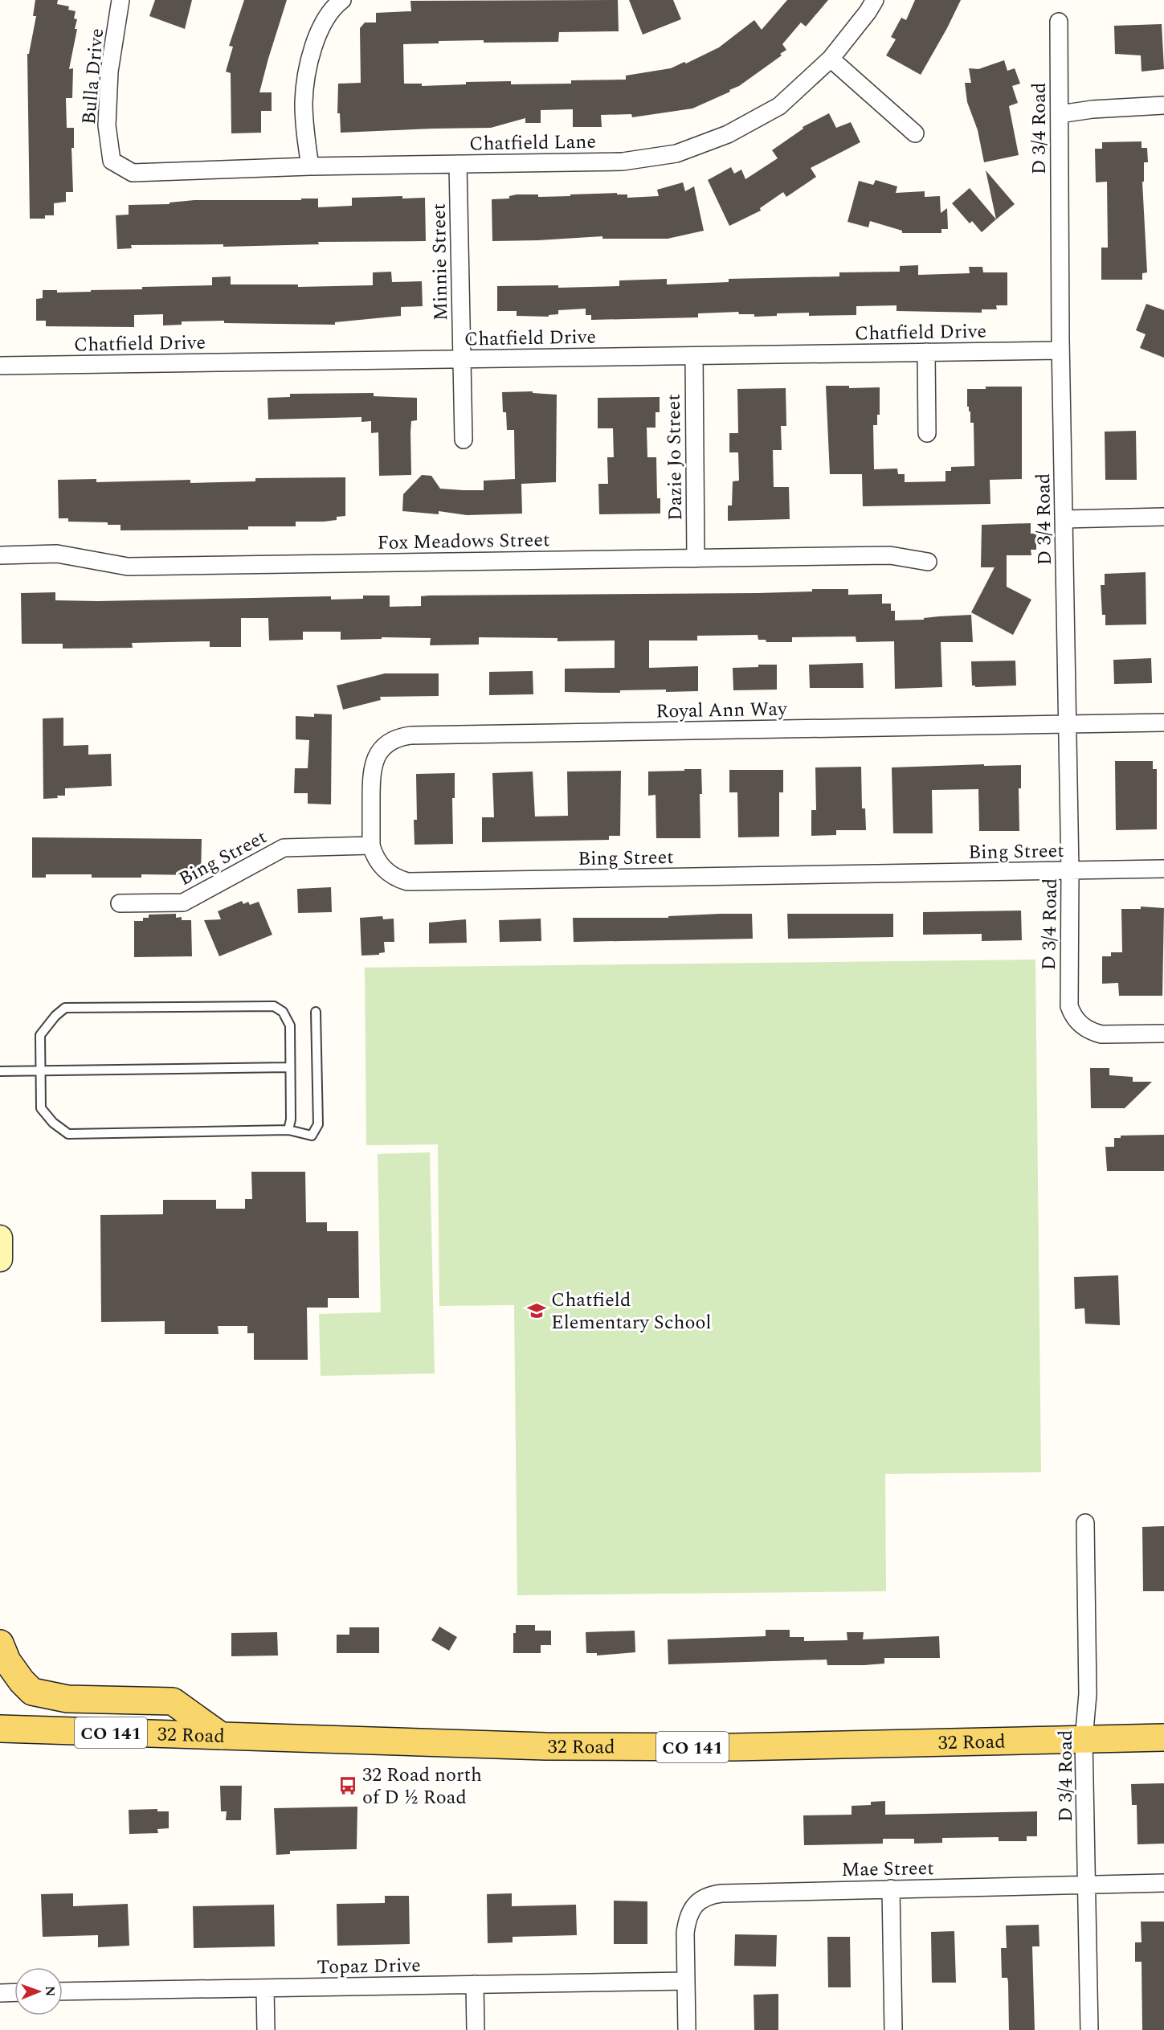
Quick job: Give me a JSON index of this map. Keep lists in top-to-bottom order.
{
  "streets": {
    "main road": ["CO 141", "32 Road"],
    "street": [
      "Bulla Drive",
      "D 3/4 Road",
      "Chatfield Lane",
      "Minnie Street",
      "Chatfield Drive",
      "Dazie Jo Street",
      "Fox Meadows Street",
      "Royal Ann Way",
      "Bing Street",
      "Mae Street",
      "Topaz Drive"
    ]
  },
  "crossings": [
    ["Bulla Drive", "Chatfield Lane"],
    ["D 3/4 Road", "Chatfield Drive"],
    ["D 3/4 Road", "Royal Ann Way"],
    ["D 3/4 Road", "Bing Street"],
    ["D 3/4 Road", "32 Road"],
    ["D 3/4 Road", "Mae Street"],
    ["Chatfield Lane", "Minnie Street"],
    ["Minnie Street", "Chatfield Drive"],
    ["Chatfield Drive", "Dazie Jo Street"],
    ["Dazie Jo Street", "Fox Meadows Street"],
    ["Royal Ann Way", "Bing Street"],
    ["Mae Street", "Topaz Drive"]
  ],
  "places": {
    "school or university": ["Chatfield Elementary School"],
    "bus stop": ["32 Road north of D ½ Road"]
  },
  "north": "right"
}
